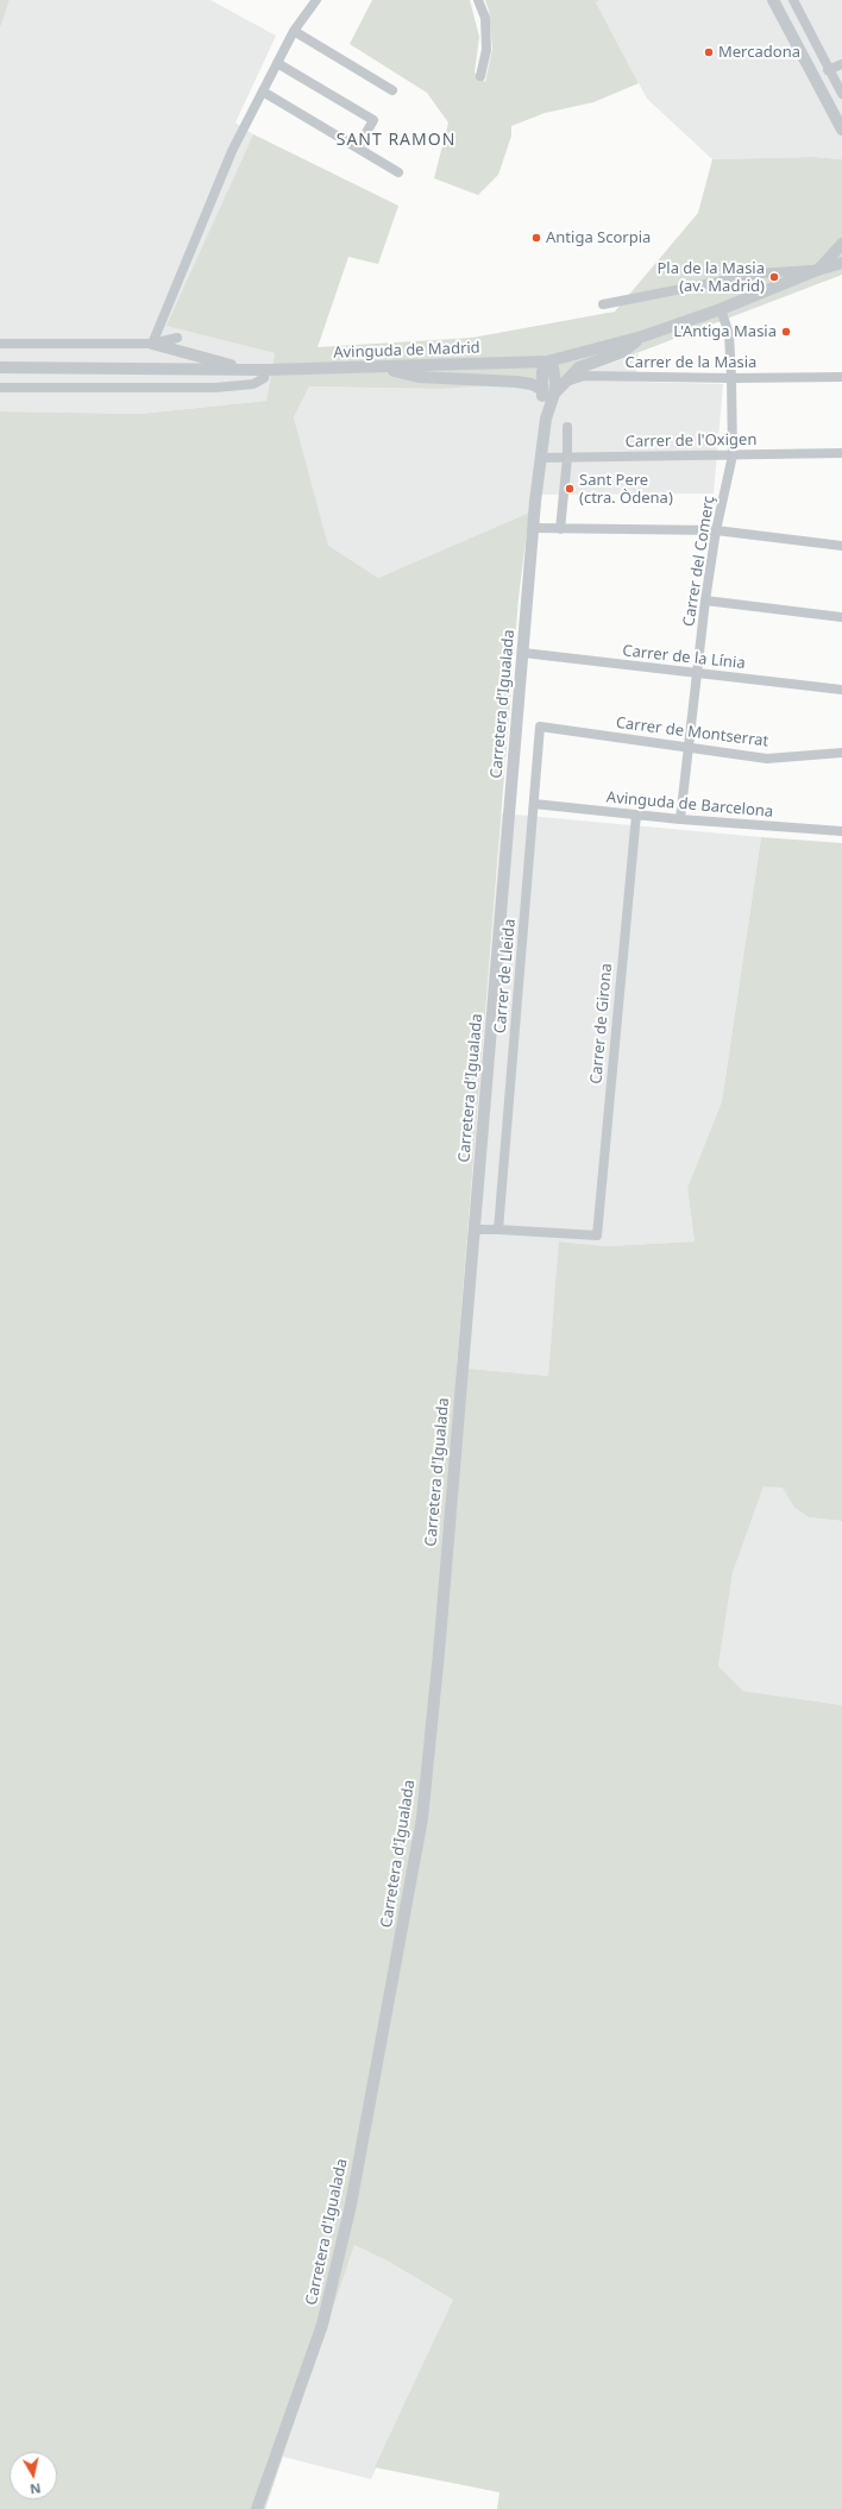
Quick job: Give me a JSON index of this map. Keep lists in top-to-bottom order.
{
  "streets": {
    "street": [
      "Avinguda de Madrid",
      "Carrer de la Masia",
      "Carrer de l'Oxigen",
      "Carrer del Comerç",
      "Carrer de la Línia",
      "Carretera d'Igualada",
      "Carrer de Montserrat",
      "Avinguda de Barcelona",
      "Carrer de Lleida",
      "Carrer de Girona"
    ]
  },
  "crossings": [
    ["Avinguda de Madrid", "Carretera d'Igualada"],
    ["Carrer de la Masia", "Carrer del Comerç"],
    ["Carrer de la Masia", "Carretera d'Igualada"],
    ["Carrer de l'Oxigen", "Carrer del Comerç"],
    ["Carrer de l'Oxigen", "Carretera d'Igualada"],
    ["Carrer del Comerç", "Carrer de la Línia"],
    ["Carrer del Comerç", "Carrer de Montserrat"],
    ["Carrer del Comerç", "Avinguda de Barcelona"],
    ["Carrer de la Línia", "Carretera d'Igualada"],
    ["Carrer de Montserrat", "Carrer de Lleida"],
    ["Avinguda de Barcelona", "Carrer de Lleida"],
    ["Avinguda de Barcelona", "Carrer de Girona"],
    ["Carrer de Lleida", "Carrer de Girona"]
  ],
  "districts": ["SANT RAMON"],
  "places": [
    "Mercadona",
    "Antiga Scorpia",
    "Pla de la Masia (av. Madrid)",
    "L'Antiga Masia",
    "Sant Pere (ctra. Òdena)"
  ],
  "north": "bottom"
}
